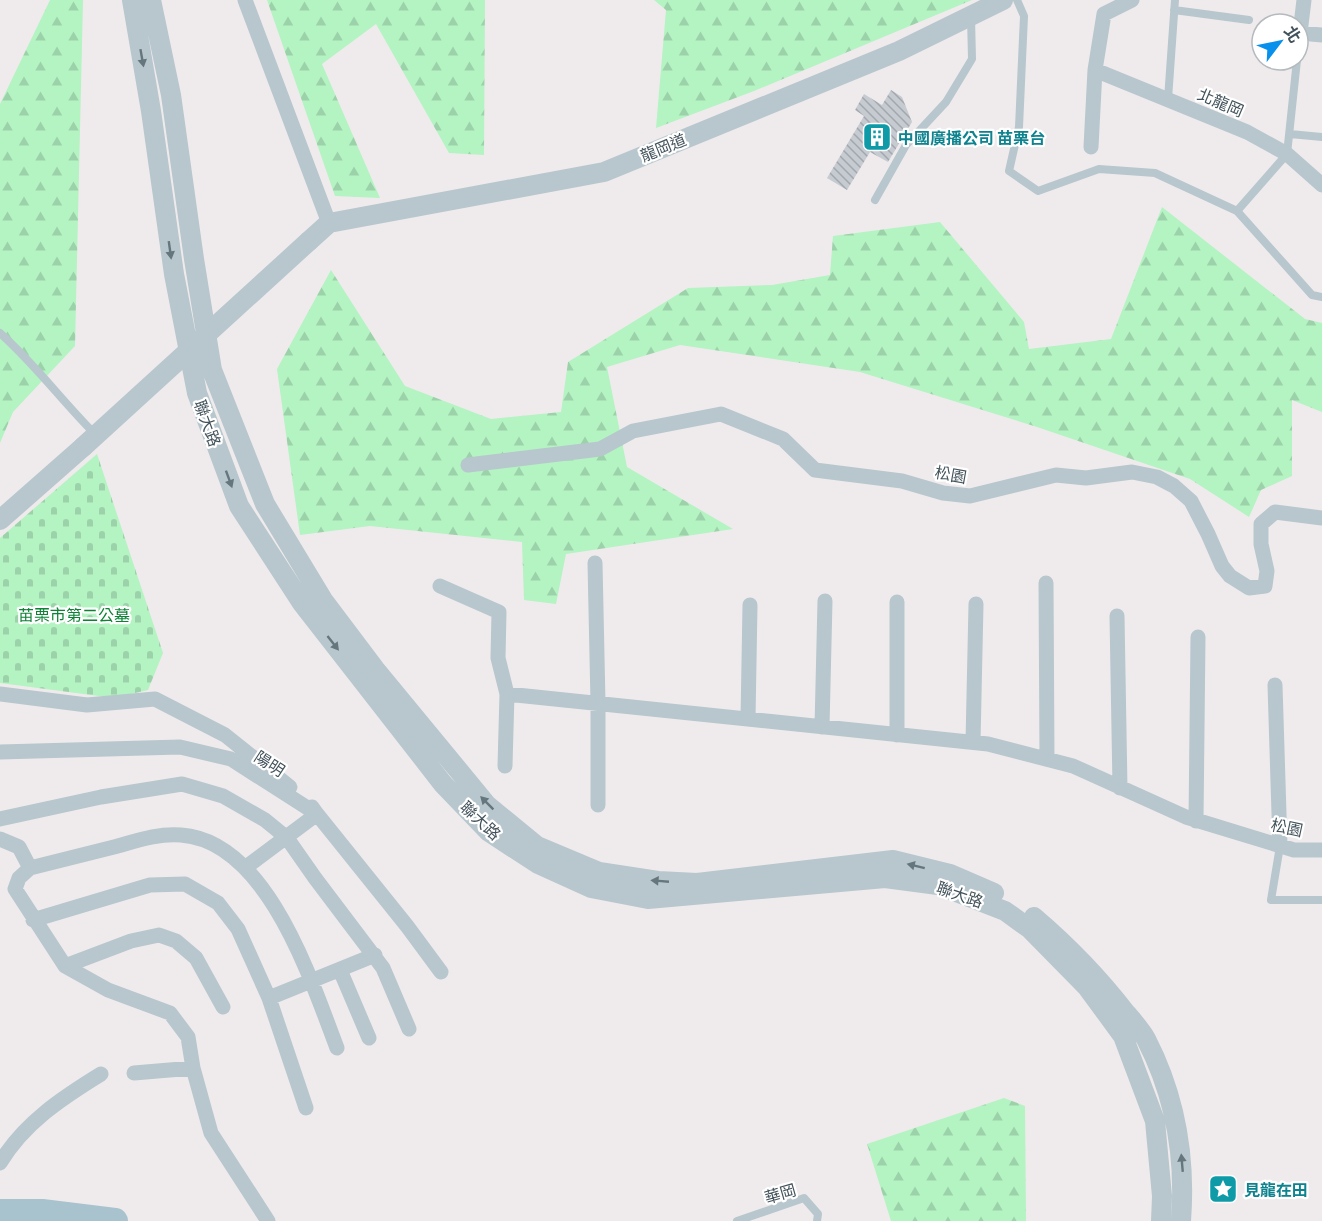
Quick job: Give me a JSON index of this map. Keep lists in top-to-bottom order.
{
  "streets": {
    "street": [
      "北龍岡",
      "龍岡道",
      "聯大路",
      "松園",
      "陽明"
    ],
    "lane": ["華岡"]
  },
  "parks": ["苗栗市第二公墓"],
  "places": {
    "building": ["中國廣播公司 苗栗台"],
    "place": ["見龍在田"]
  },
  "north": "top right"
}
